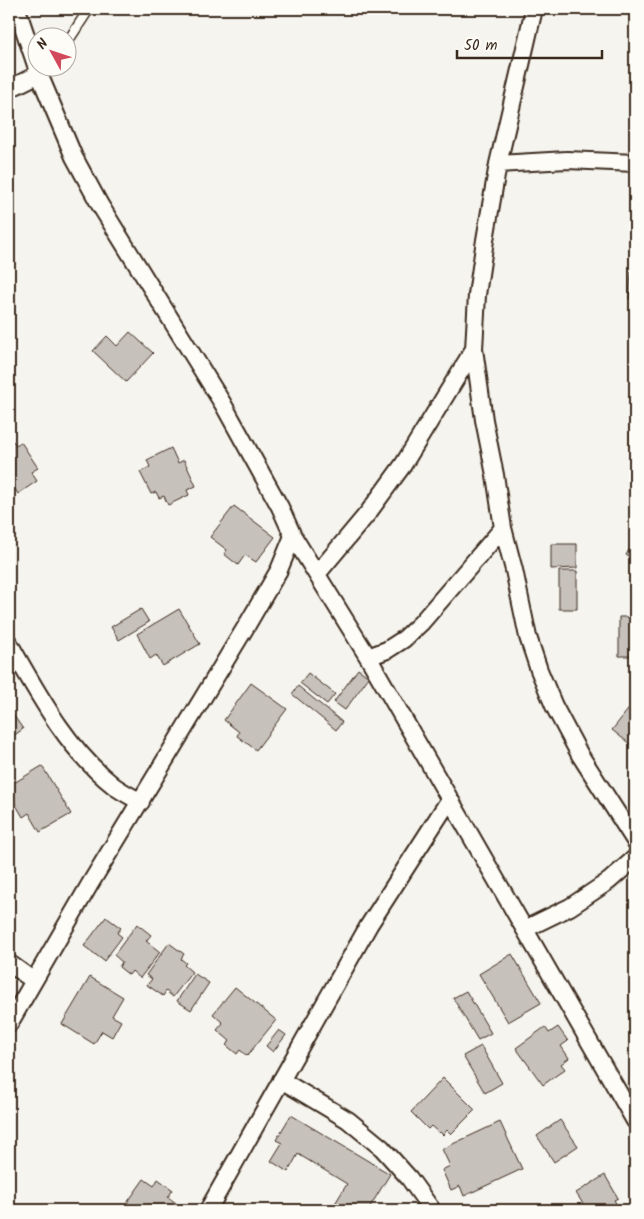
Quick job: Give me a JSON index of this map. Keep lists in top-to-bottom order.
{
  "scale_bar": "50 m",
  "north": "top left"
}
